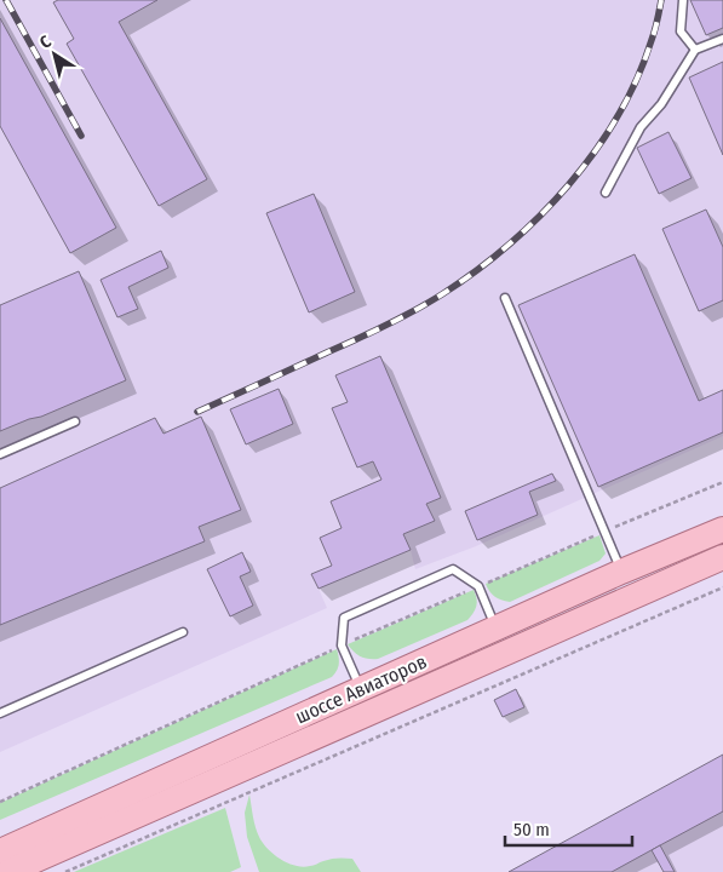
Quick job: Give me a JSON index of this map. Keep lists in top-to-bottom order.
{
  "streets": {
    "main road": ["шоссе Авиаторов"]
  },
  "scale_bar": "50 m",
  "north": "top left"
}
